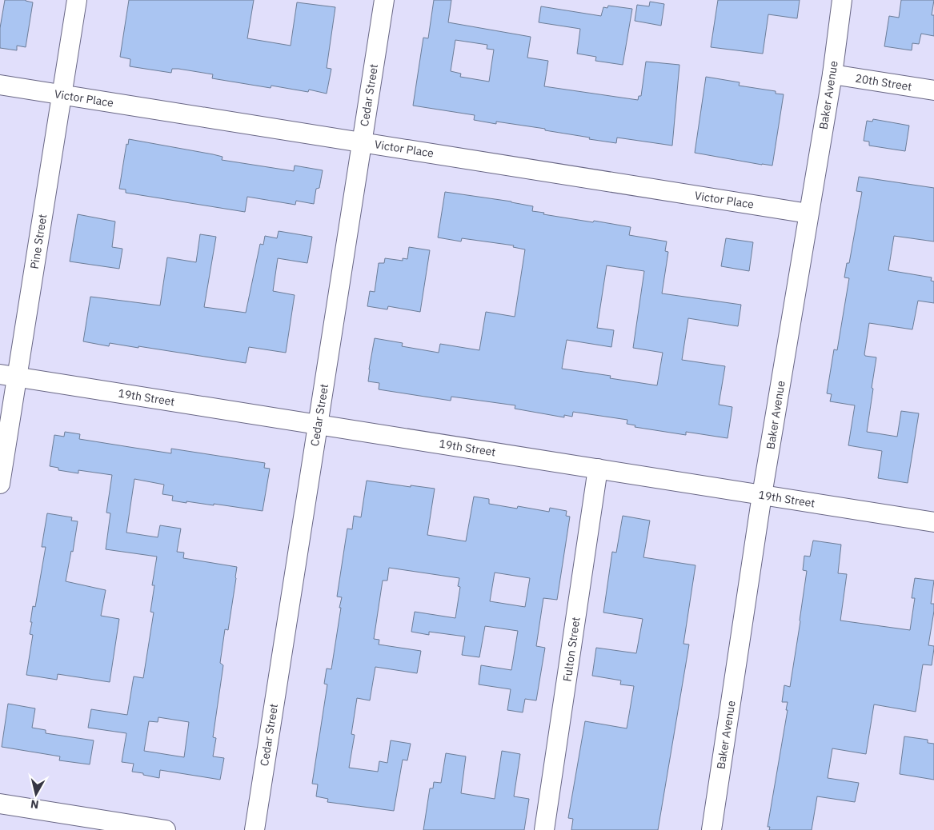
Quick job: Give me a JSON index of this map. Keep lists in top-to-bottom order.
{
  "streets": {
    "street": [
      "20th Street",
      "Cedar Street",
      "Baker Avenue",
      "Victor Place",
      "Pine Street",
      "19th Street",
      "Fulton Street"
    ]
  },
  "crossings": [
    ["20th Street", "Baker Avenue"],
    ["Cedar Street", "Victor Place"],
    ["Cedar Street", "19th Street"],
    ["Baker Avenue", "Victor Place"],
    ["Baker Avenue", "19th Street"],
    ["Victor Place", "Pine Street"],
    ["Pine Street", "19th Street"],
    ["19th Street", "Fulton Street"]
  ],
  "north": "bottom"
}
